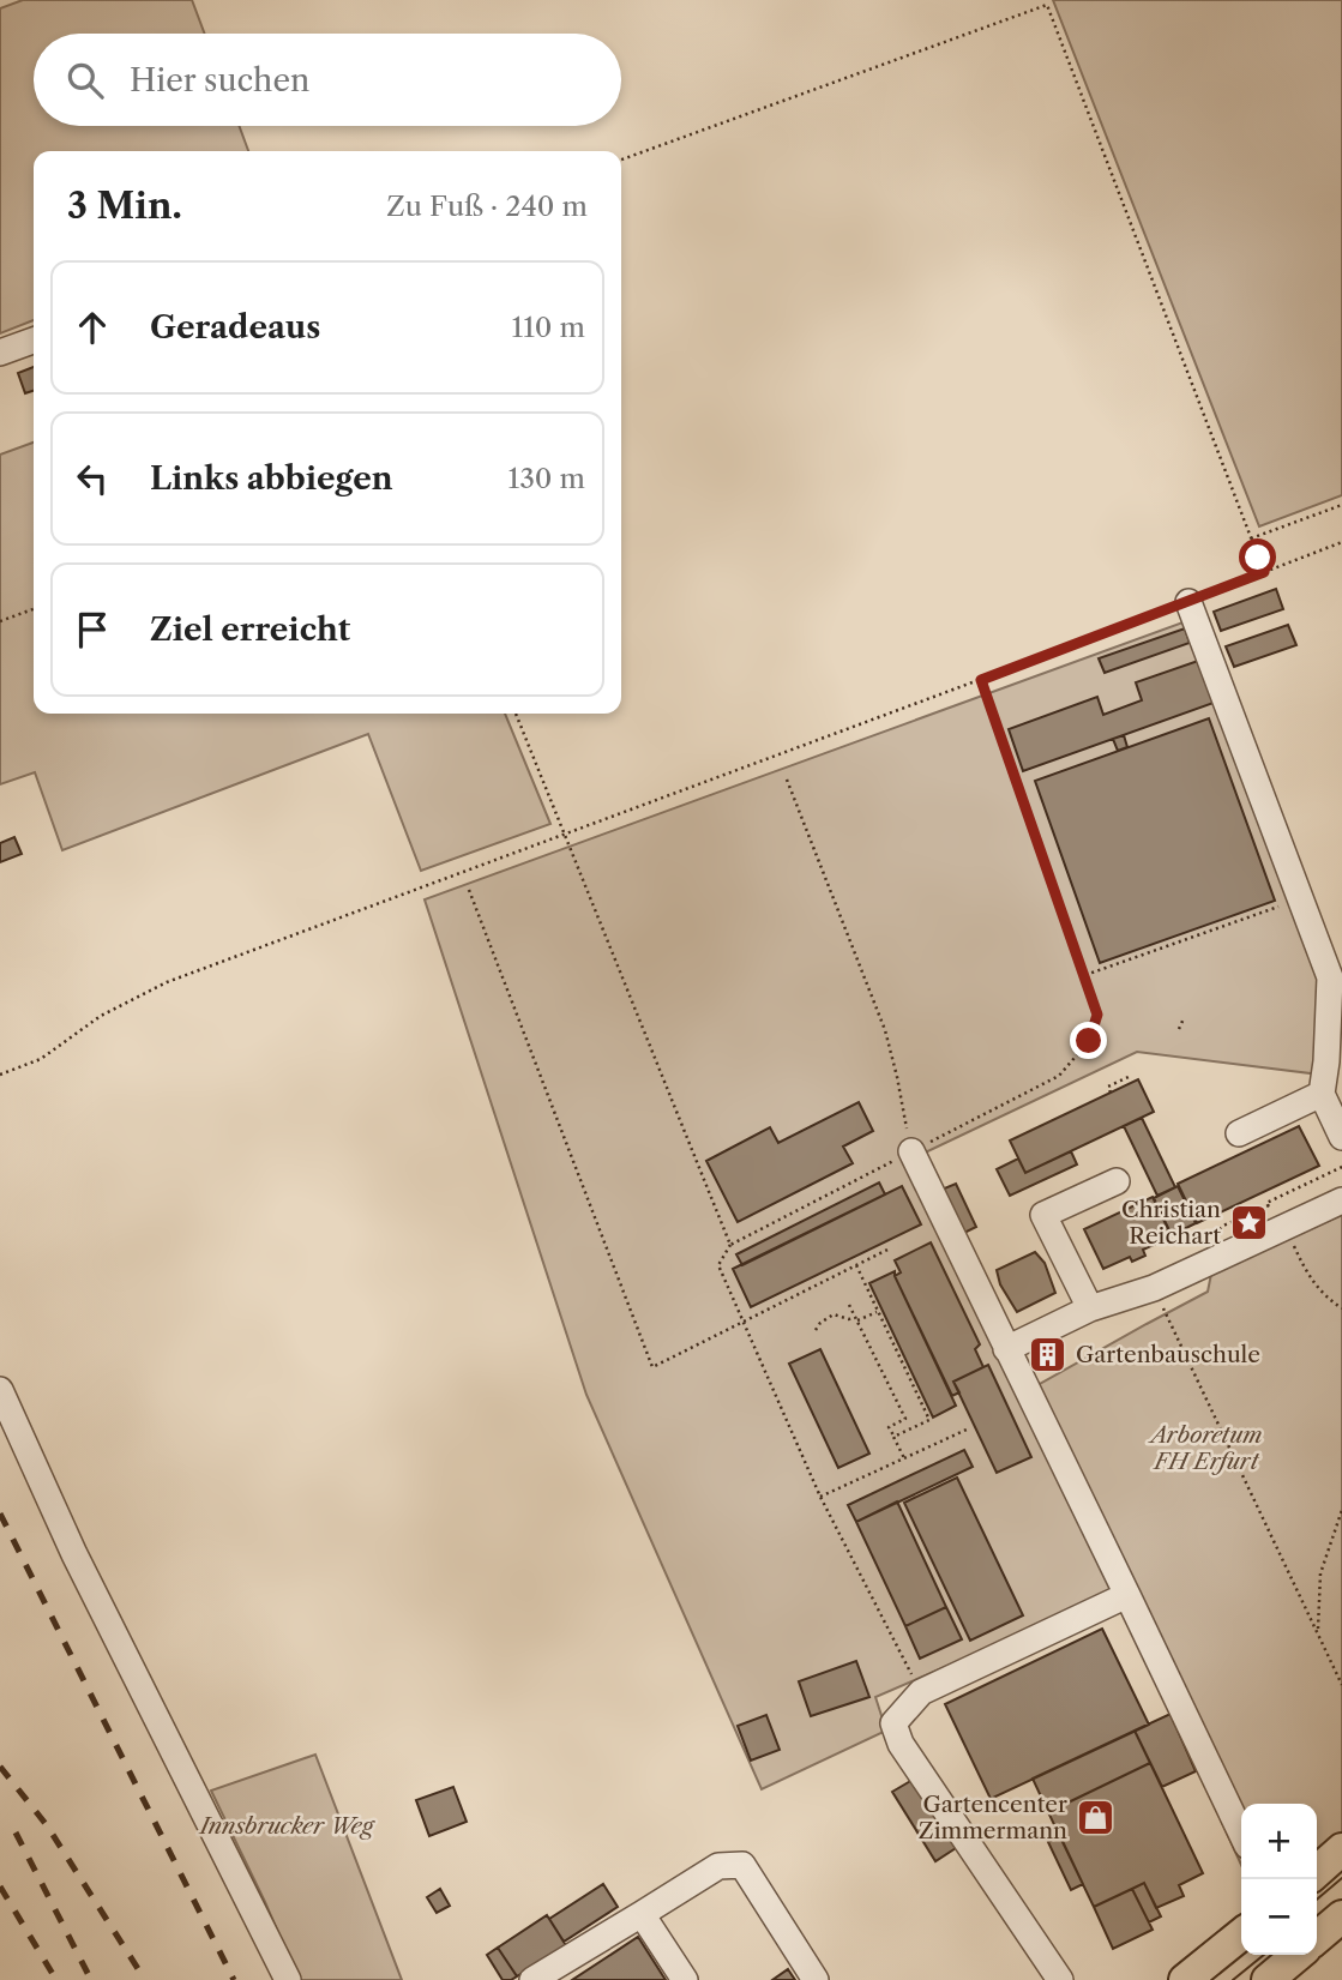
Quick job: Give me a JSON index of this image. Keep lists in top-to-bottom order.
{
  "parks": ["Arboretum FH Erfurt", "Innsbrucker Weg"],
  "places": {
    "place": ["Christian Reichart"],
    "building": ["Gartenbauschule"],
    "shop": ["Gartencenter Zimmermann"]
  },
  "page": {
    "search": "Hier suchen",
    "heading": ["3 Min.", "Zu Fuß · 240 m"],
    "list": [
      ["Geradeaus", "110 m"],
      ["Links abbiegen", "130 m"],
      "Ziel erreicht"
    ],
    "map_buttons": ["+", "−"]
  }
}
